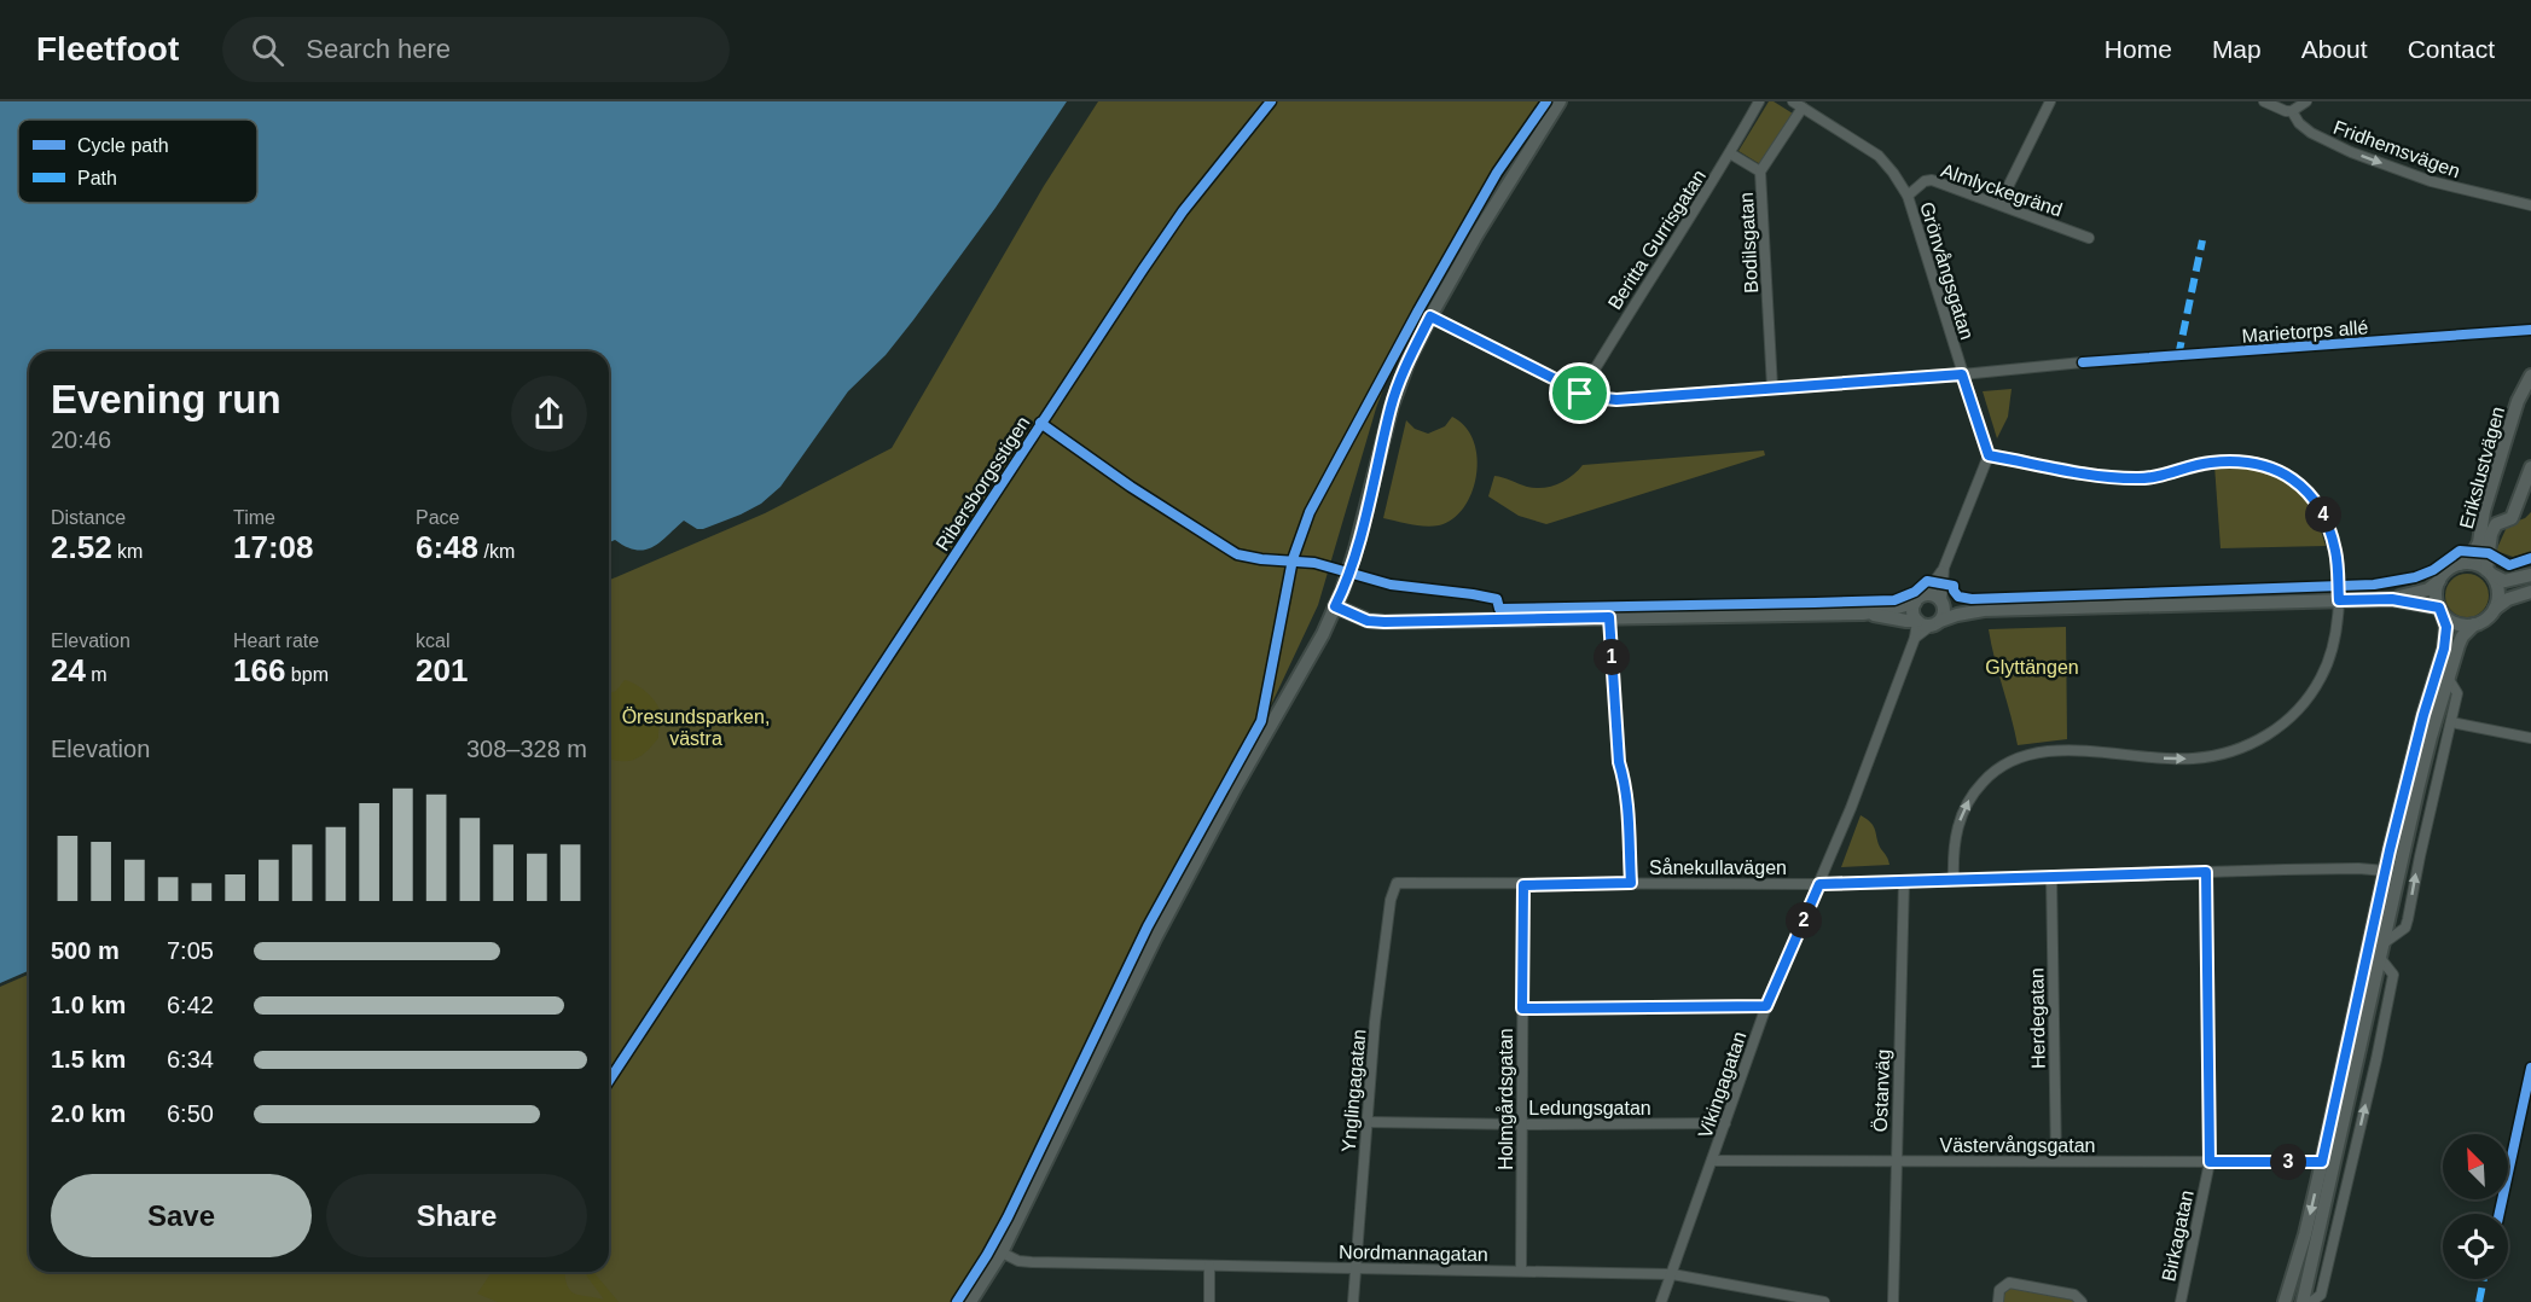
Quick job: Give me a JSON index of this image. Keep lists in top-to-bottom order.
{
  "streets": {
    "street": [
      "Fridhemsvägen",
      "Almlyckegränd",
      "Beritta Gurrisgatan",
      "Bodilsgatan",
      "Grönvångsgatan",
      "Marietorps allé",
      "Erikslustvägen",
      "Sånekullavägen",
      "Herdegatan",
      "Vikingagatan",
      "Ynglingagatan",
      "Östanväg",
      "Holmgårdsgatan",
      "Ledungsgatan",
      "Västervångsgatan",
      "Birkagatan",
      "Nordmannagatan"
    ],
    "cycle path": ["Ribersborgsstigen"]
  },
  "crossings": [
    ["Almlyckegränd", "Grönvångsgatan"],
    ["Beritta Gurrisgatan", "Marietorps allé"],
    ["Bodilsgatan", "Grönvångsgatan"],
    ["Bodilsgatan", "Marietorps allé"],
    ["Grönvångsgatan", "Marietorps allé"],
    ["Sånekullavägen", "Herdegatan"],
    ["Sånekullavägen", "Vikingagatan"],
    ["Sånekullavägen", "Ynglingagatan"],
    ["Sånekullavägen", "Östanväg"],
    ["Sånekullavägen", "Holmgårdsgatan"],
    ["Sånekullavägen", "Birkagatan"],
    ["Herdegatan", "Västervångsgatan"],
    ["Vikingagatan", "Ledungsgatan"],
    ["Vikingagatan", "Västervångsgatan"],
    ["Vikingagatan", "Nordmannagatan"],
    ["Ynglingagatan", "Ledungsgatan"],
    ["Ynglingagatan", "Nordmannagatan"],
    ["Östanväg", "Västervångsgatan"],
    ["Holmgårdsgatan", "Ledungsgatan"],
    ["Holmgårdsgatan", "Nordmannagatan"],
    ["Västervångsgatan", "Birkagatan"]
  ],
  "one_way": ["Fridhemsvägen"],
  "parks": ["Glyttängen", "Öresundsparken, västra"],
  "legend": ["Cycle path", "Path"],
  "north": "top left",
  "page": {
    "header": "Fleetfoot",
    "search": "Search here",
    "nav": [
      "Home",
      "Map",
      "About",
      "Contact"
    ],
    "heading": ["Evening run", "20:46"],
    "stats": [
      ["Distance", "2.52 km"],
      ["Time", "17:08"],
      ["Pace", "6:48 /km"],
      ["Elevation", "24 m"],
      ["Heart rate", "166 bpm"],
      ["kcal", "201"]
    ],
    "pins": [
      "4",
      "1",
      "2",
      "3"
    ],
    "chart": ["Elevation", "308–328 m"],
    "list": [
      {
        "name": "500 m",
        "note": "7:05"
      },
      {
        "name": "1.0 km",
        "note": "6:42"
      },
      {
        "name": "1.5 km",
        "note": "6:34"
      },
      {
        "name": "2.0 km",
        "note": "6:50"
      }
    ],
    "buttons": ["Save", "Share"]
  }
}
